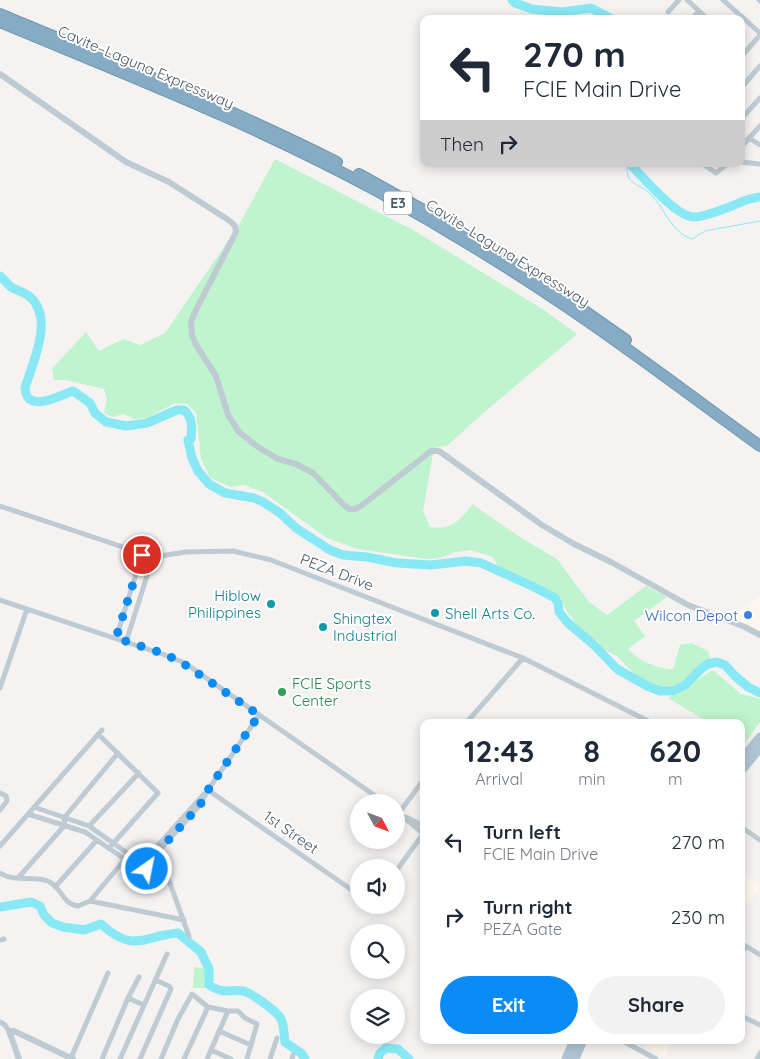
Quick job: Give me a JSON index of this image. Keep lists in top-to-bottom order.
{
  "streets": {
    "highway": ["Cavite–Laguna Expressway", "E3"],
    "street": ["PEZA Drive", "1st Street"]
  },
  "places": [
    "Hiblow Philippines",
    "Shell Arts Co.",
    "Wilcon Depot",
    "Shingtex Industrial",
    "FCIE Sports Center"
  ],
  "north": "bottom right",
  "page": {
    "turn": ["270 m", "FCIE Main Drive"],
    "then": "Then",
    "eta": [
      "12:43",
      "Arrival",
      "8",
      "min",
      "620",
      "m"
    ],
    "list": [
      {
        "name": "Turn left",
        "note": "FCIE Main Drive",
        "value": "270 m"
      },
      {
        "name": "Turn right",
        "note": "PEZA Gate",
        "value": "230 m"
      }
    ],
    "buttons": ["Exit", "Share"]
  }
}
